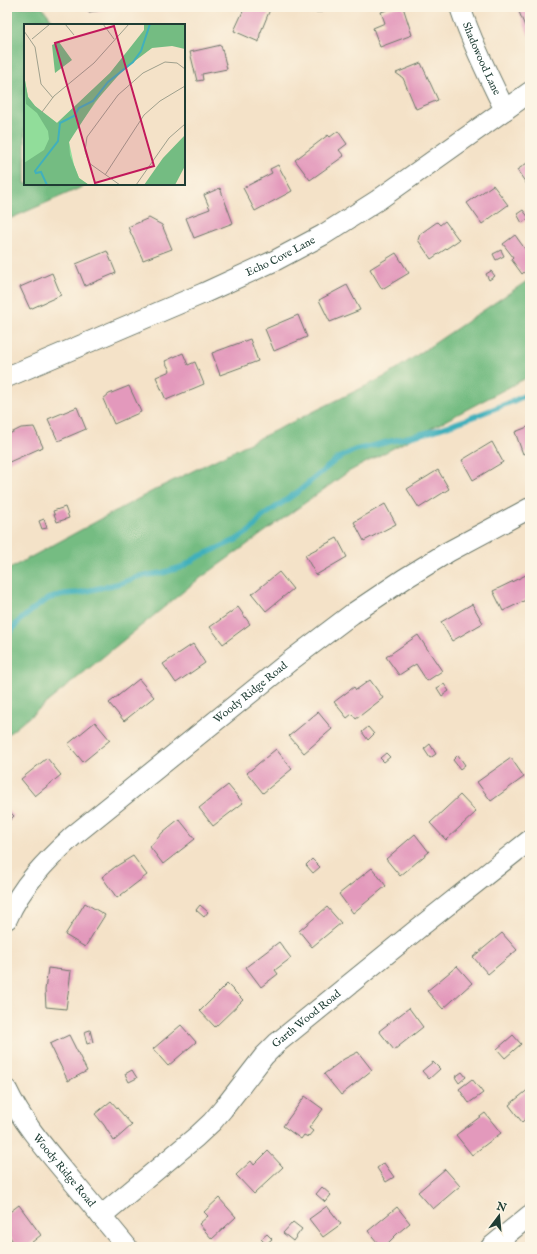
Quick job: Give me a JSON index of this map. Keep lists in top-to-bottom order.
{
  "streets": {
    "street": [
      "Shadowood Lane",
      "Echo Cove Lane",
      "Woody Ridge Road",
      "Garth Wood Road"
    ]
  },
  "crossings": [
    ["Shadowood Lane", "Echo Cove Lane"],
    ["Woody Ridge Road", "Garth Wood Road"]
  ],
  "north": "top"
}
